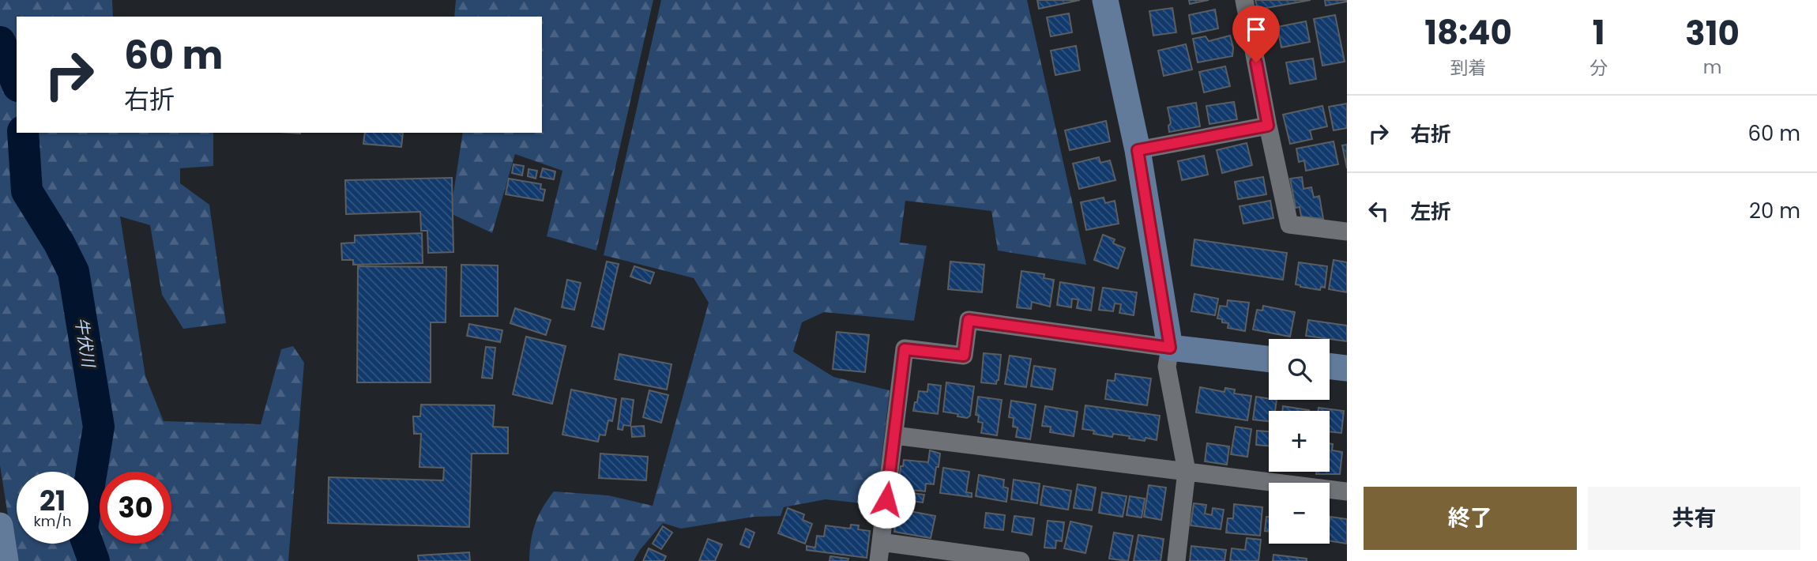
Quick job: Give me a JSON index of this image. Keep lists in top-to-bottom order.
{
  "water": ["牛伏川"],
  "page": {
    "eta": [
      "18:40",
      "到着",
      "1",
      "分",
      "310",
      "m"
    ],
    "turn": ["60 m", "右折"],
    "list": [
      {
        "name": "右折",
        "value": "60 m"
      },
      {
        "name": "左折",
        "value": "20 m"
      }
    ],
    "map_buttons": ["+", "−"],
    "speed": "21 km/h",
    "limit": "30",
    "buttons": ["終了", "共有"]
  }
}
